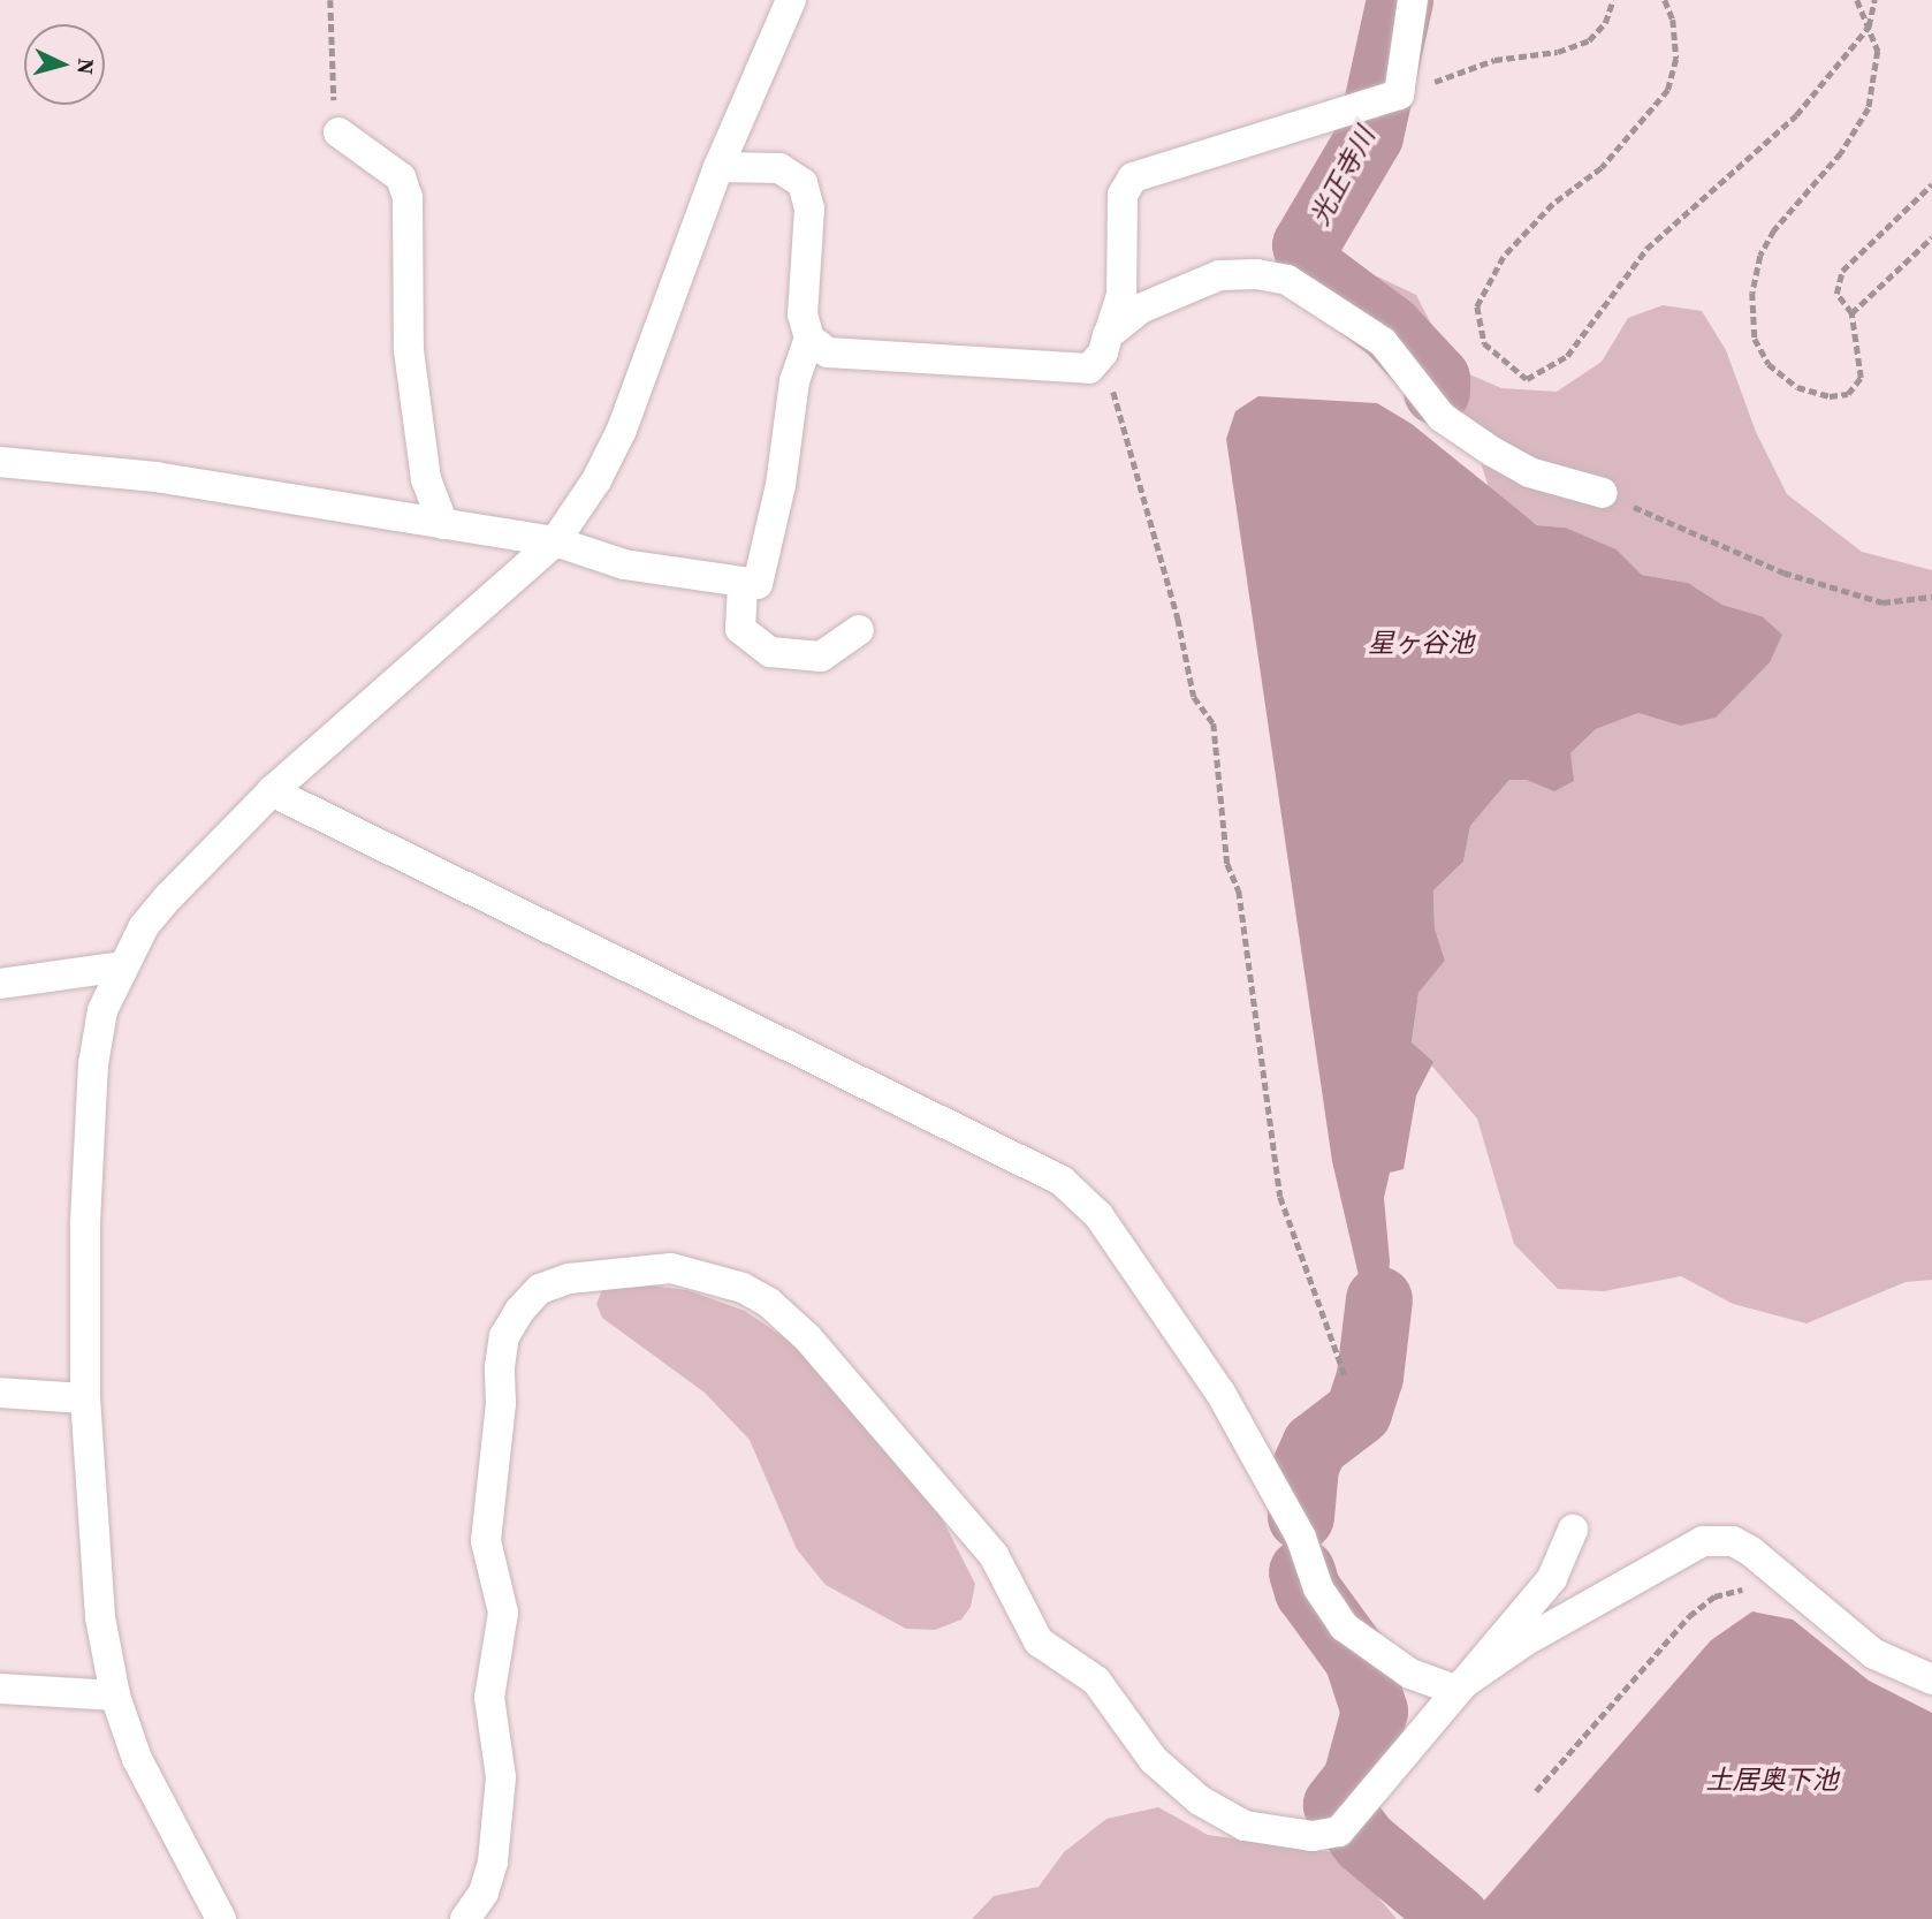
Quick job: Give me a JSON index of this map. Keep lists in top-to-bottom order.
{
  "water": ["光正寺川", "星ヶ谷池", "土居奥下池"],
  "north": "right"
}
